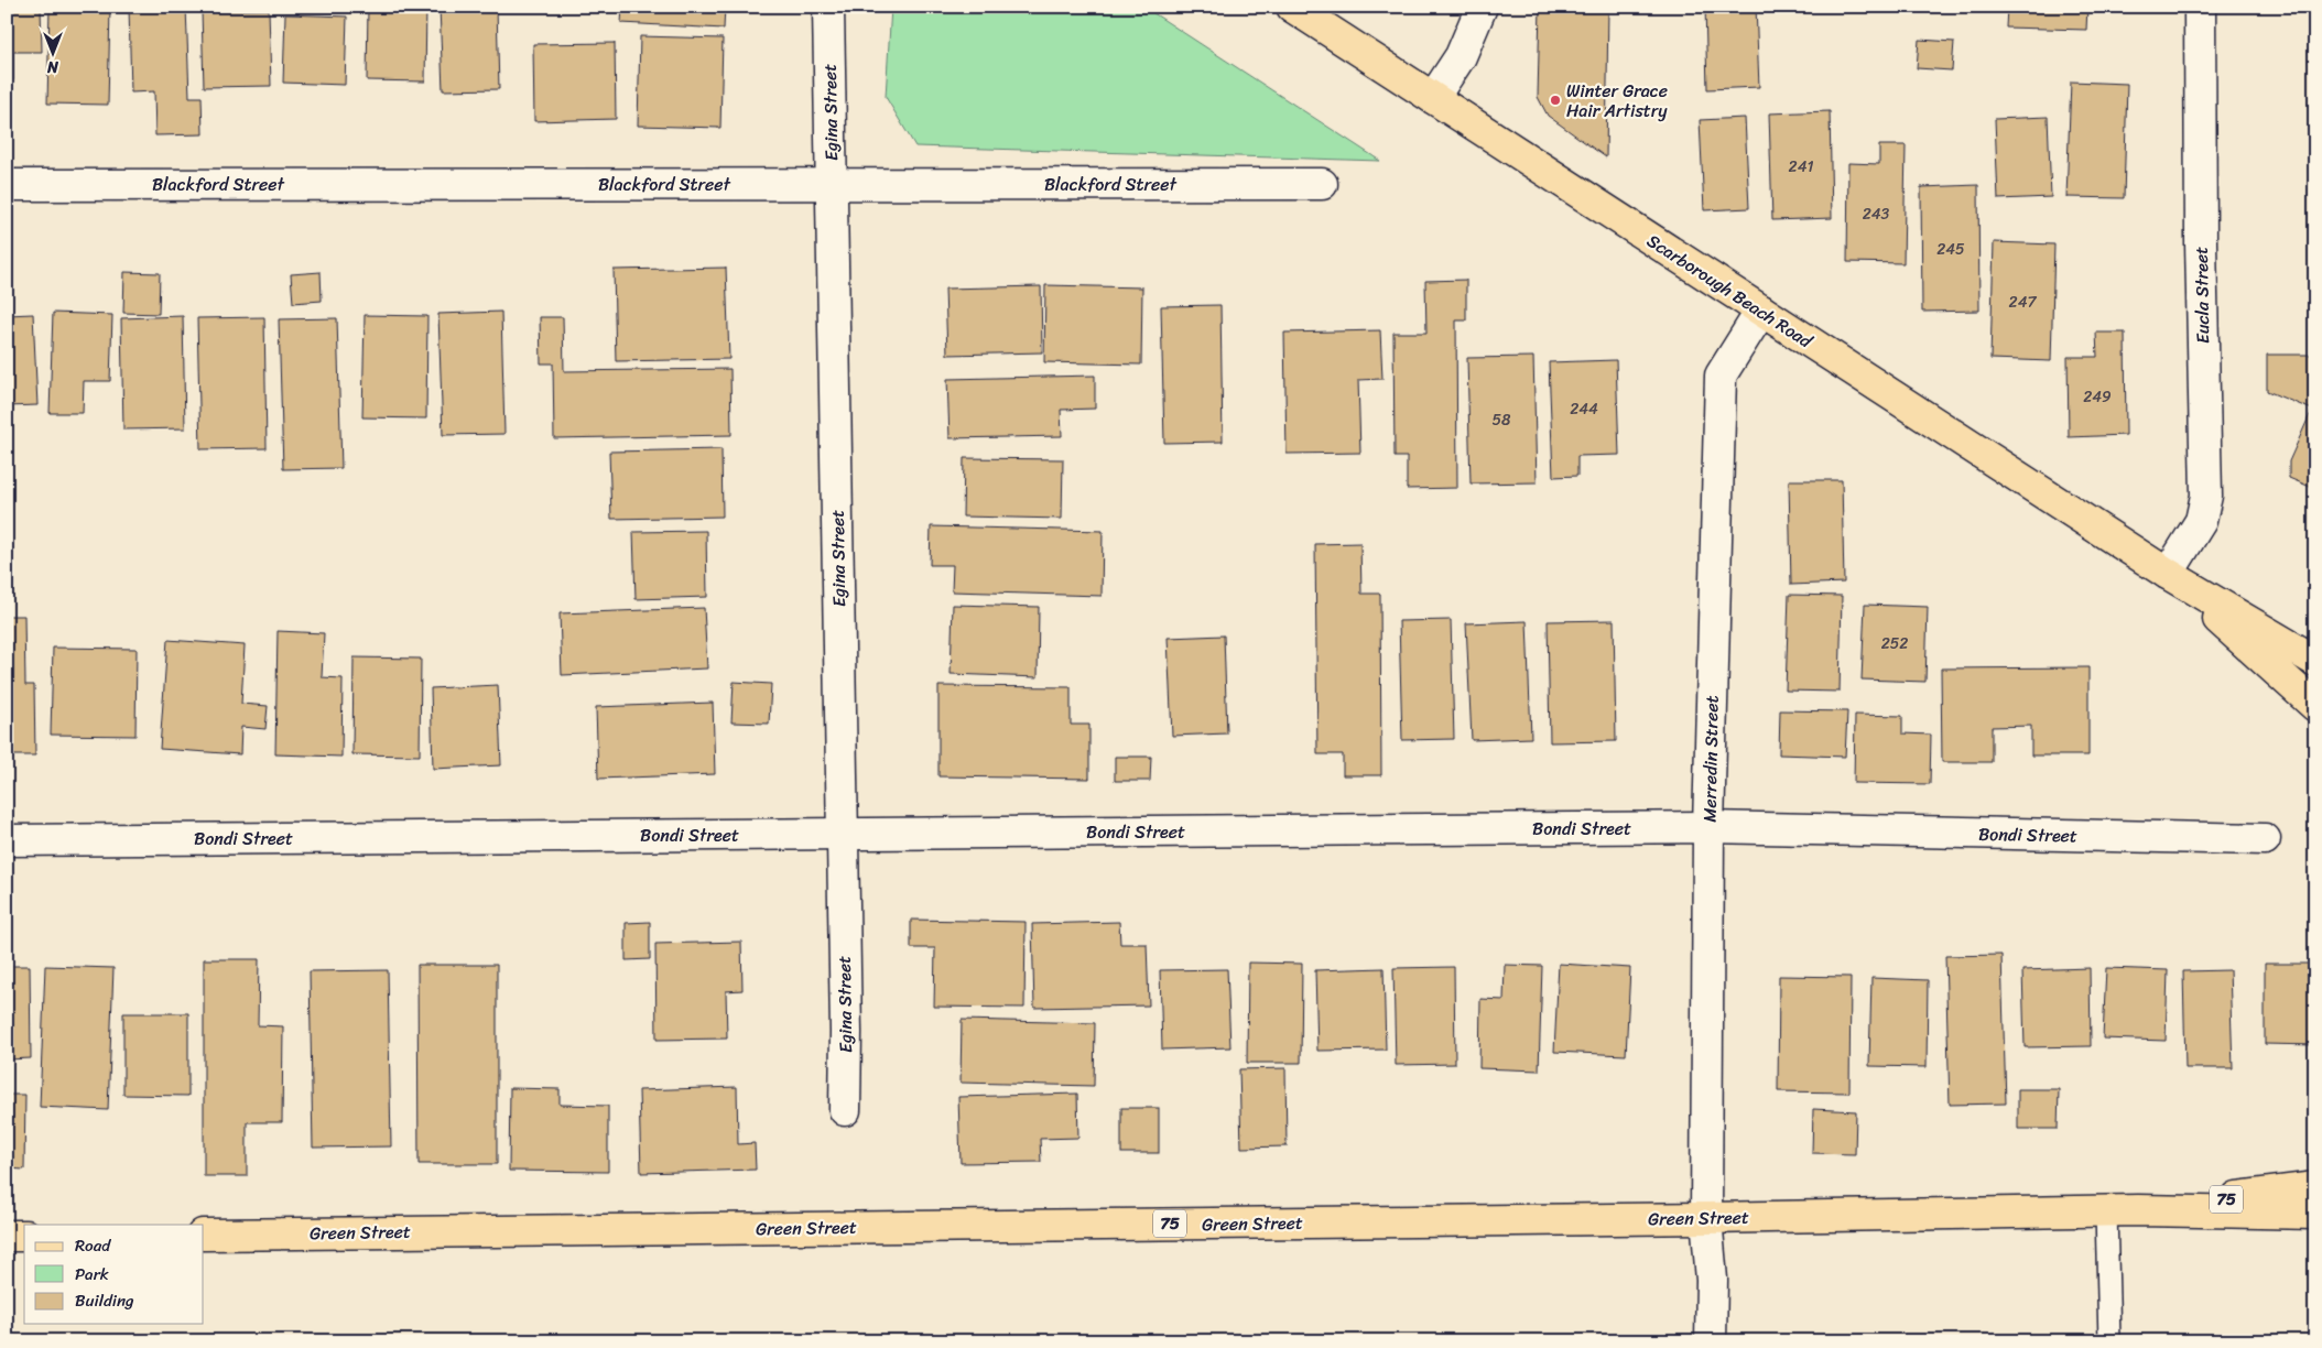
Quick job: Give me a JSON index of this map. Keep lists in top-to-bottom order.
{
  "streets": {
    "main road": ["Scarborough Beach Road", "75", "Green Street"],
    "street": [
      "Egina Street",
      "Blackford Street",
      "Eucla Street",
      "Merredin Street",
      "Bondi Street"
    ]
  },
  "crossings": [
    ["Egina Street", "Blackford Street"],
    ["Egina Street", "Bondi Street"],
    ["Scarborough Beach Road", "Eucla Street"],
    ["Scarborough Beach Road", "Merredin Street"],
    ["Merredin Street", "Bondi Street"],
    ["Merredin Street", "Green Street"]
  ],
  "places": ["Winter Grace Hair Artistry"],
  "house_numbers": [
    "241",
    "243",
    "245",
    "247",
    "249",
    "244",
    "58",
    "252"
  ],
  "legend": ["Road", "Park", "Building"],
  "north": "bottom"
}
